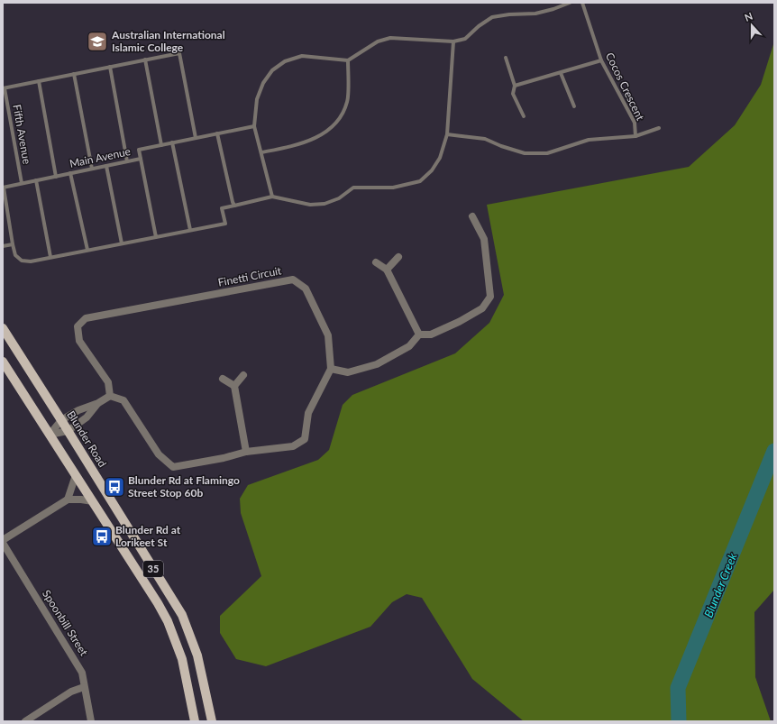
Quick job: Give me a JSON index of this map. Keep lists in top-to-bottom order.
{
  "streets": {
    "main road": ["Blunder Road", "35"],
    "street": ["Finetti Circuit", "Spoonbill Street"],
    "lane": ["Cocos Crescent", "Fifth Avenue", "Main Avenue"]
  },
  "crossings": [
    ["Fifth Avenue", "Main Avenue"]
  ],
  "water": ["Blunder Creek"],
  "places": {
    "school or university": ["Australian International Islamic College"],
    "bus stop": ["Blunder Rd at Flamingo Street Stop 60b", "Blunder Rd at Lorikeet St"]
  },
  "north": "top"
}
